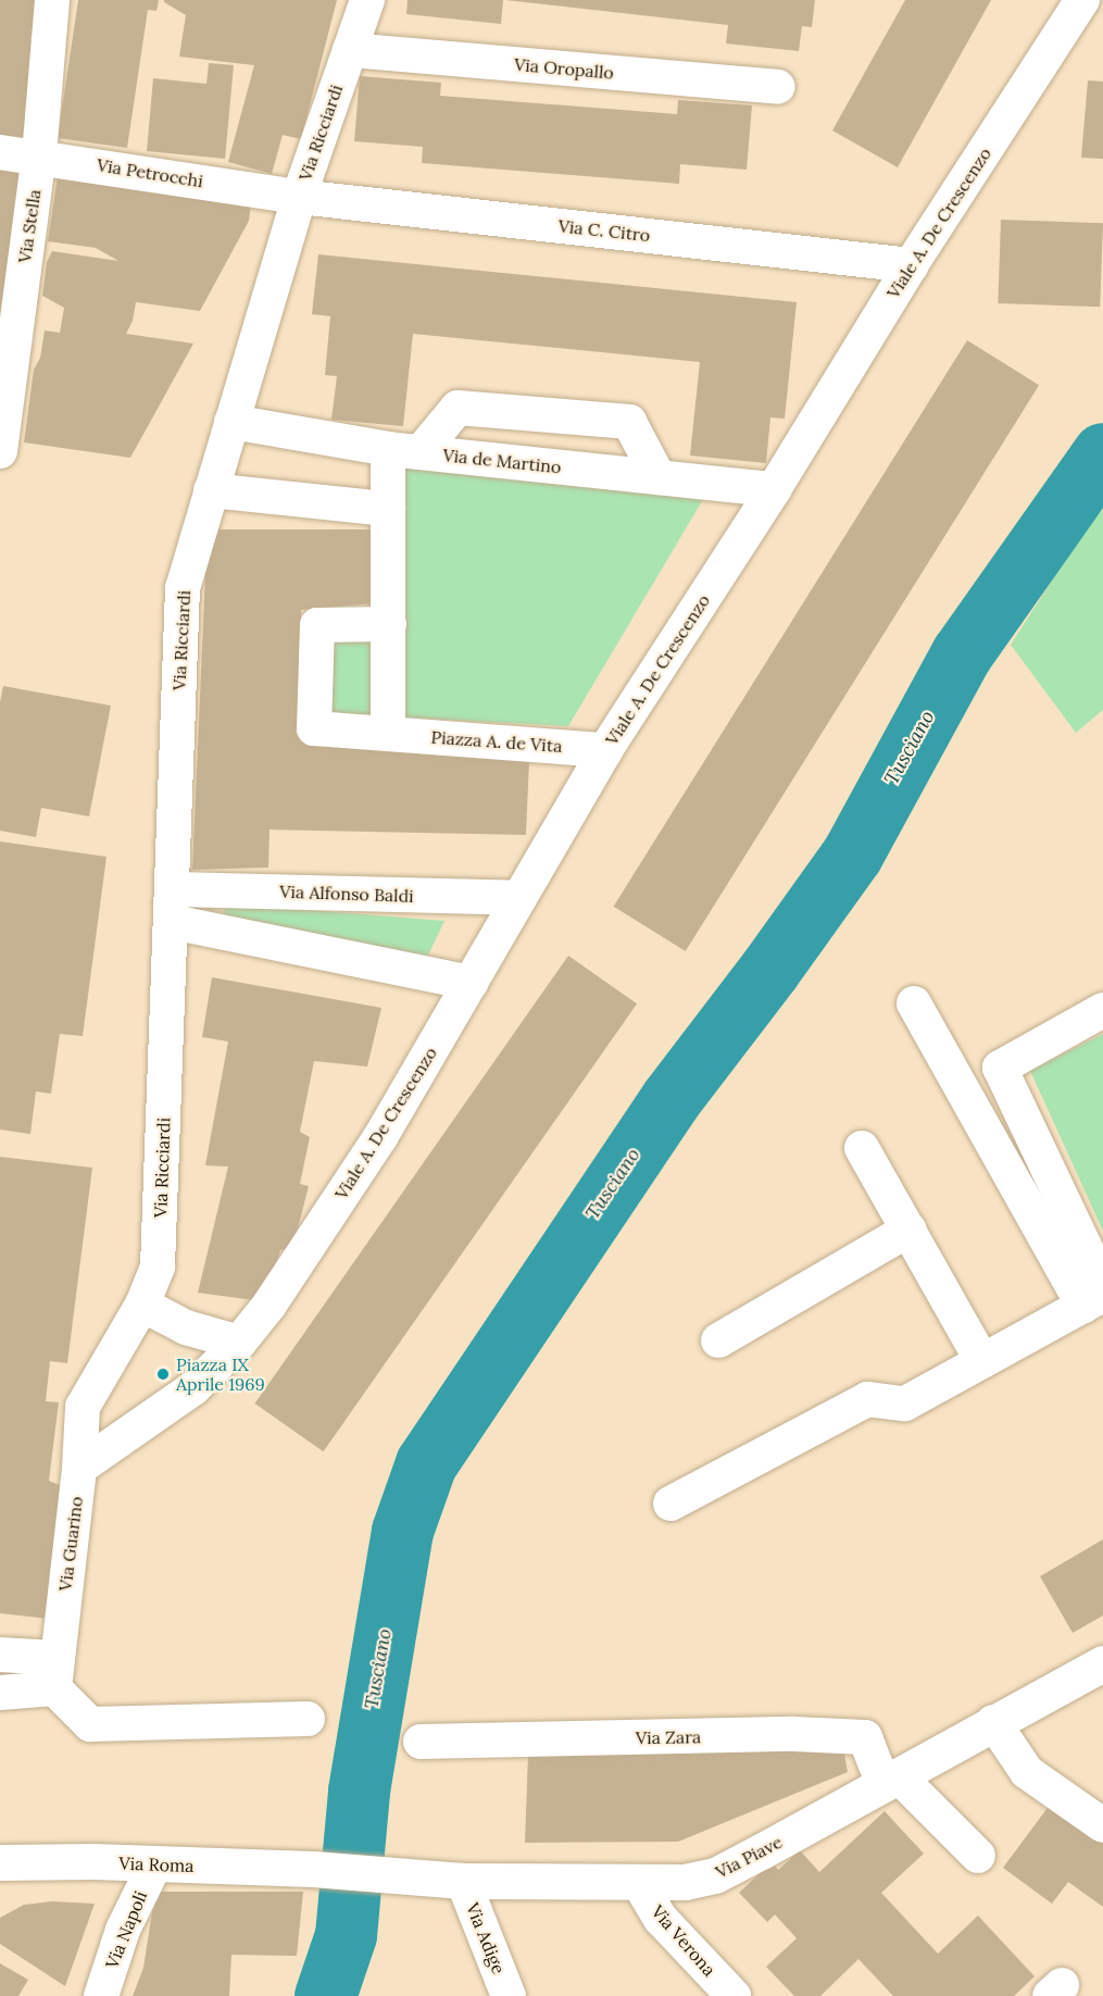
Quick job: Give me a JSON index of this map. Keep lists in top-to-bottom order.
{
  "streets": {
    "main road": ["Via Piave", "Via Roma"],
    "street": [
      "Via Oropallo",
      "Via Ricciardi",
      "Via Petrocchi",
      "Viale A. De Crescenzo",
      "Via Stella",
      "Via C. Citro",
      "Via de Martino",
      "Piazza A. de Vita",
      "Via Alfonso Baldi",
      "Via Guarino",
      "Via Zara",
      "Via Napoli",
      "Via Adige",
      "Via Verona"
    ]
  },
  "crossings": [
    ["Via Oropallo", "Via Ricciardi"],
    ["Via Ricciardi", "Via Petrocchi"],
    ["Via Ricciardi", "Viale A. De Crescenzo"],
    ["Via Ricciardi", "Via C. Citro"],
    ["Via Ricciardi", "Via de Martino"],
    ["Via Ricciardi", "Via Alfonso Baldi"],
    ["Via Ricciardi", "Via Guarino"],
    ["Via Petrocchi", "Via Stella"],
    ["Via Petrocchi", "Via C. Citro"],
    ["Viale A. De Crescenzo", "Via C. Citro"],
    ["Viale A. De Crescenzo", "Via de Martino"],
    ["Viale A. De Crescenzo", "Piazza A. de Vita"],
    ["Viale A. De Crescenzo", "Via Alfonso Baldi"],
    ["Viale A. De Crescenzo", "Via Guarino"],
    ["Via Zara", "Via Piave"],
    ["Via Piave", "Via Roma"],
    ["Via Piave", "Via Adige"],
    ["Via Piave", "Via Verona"],
    ["Via Roma", "Via Napoli"]
  ],
  "water": ["Tusciano"],
  "places": ["Piazza IX Aprile 1969"]
}
